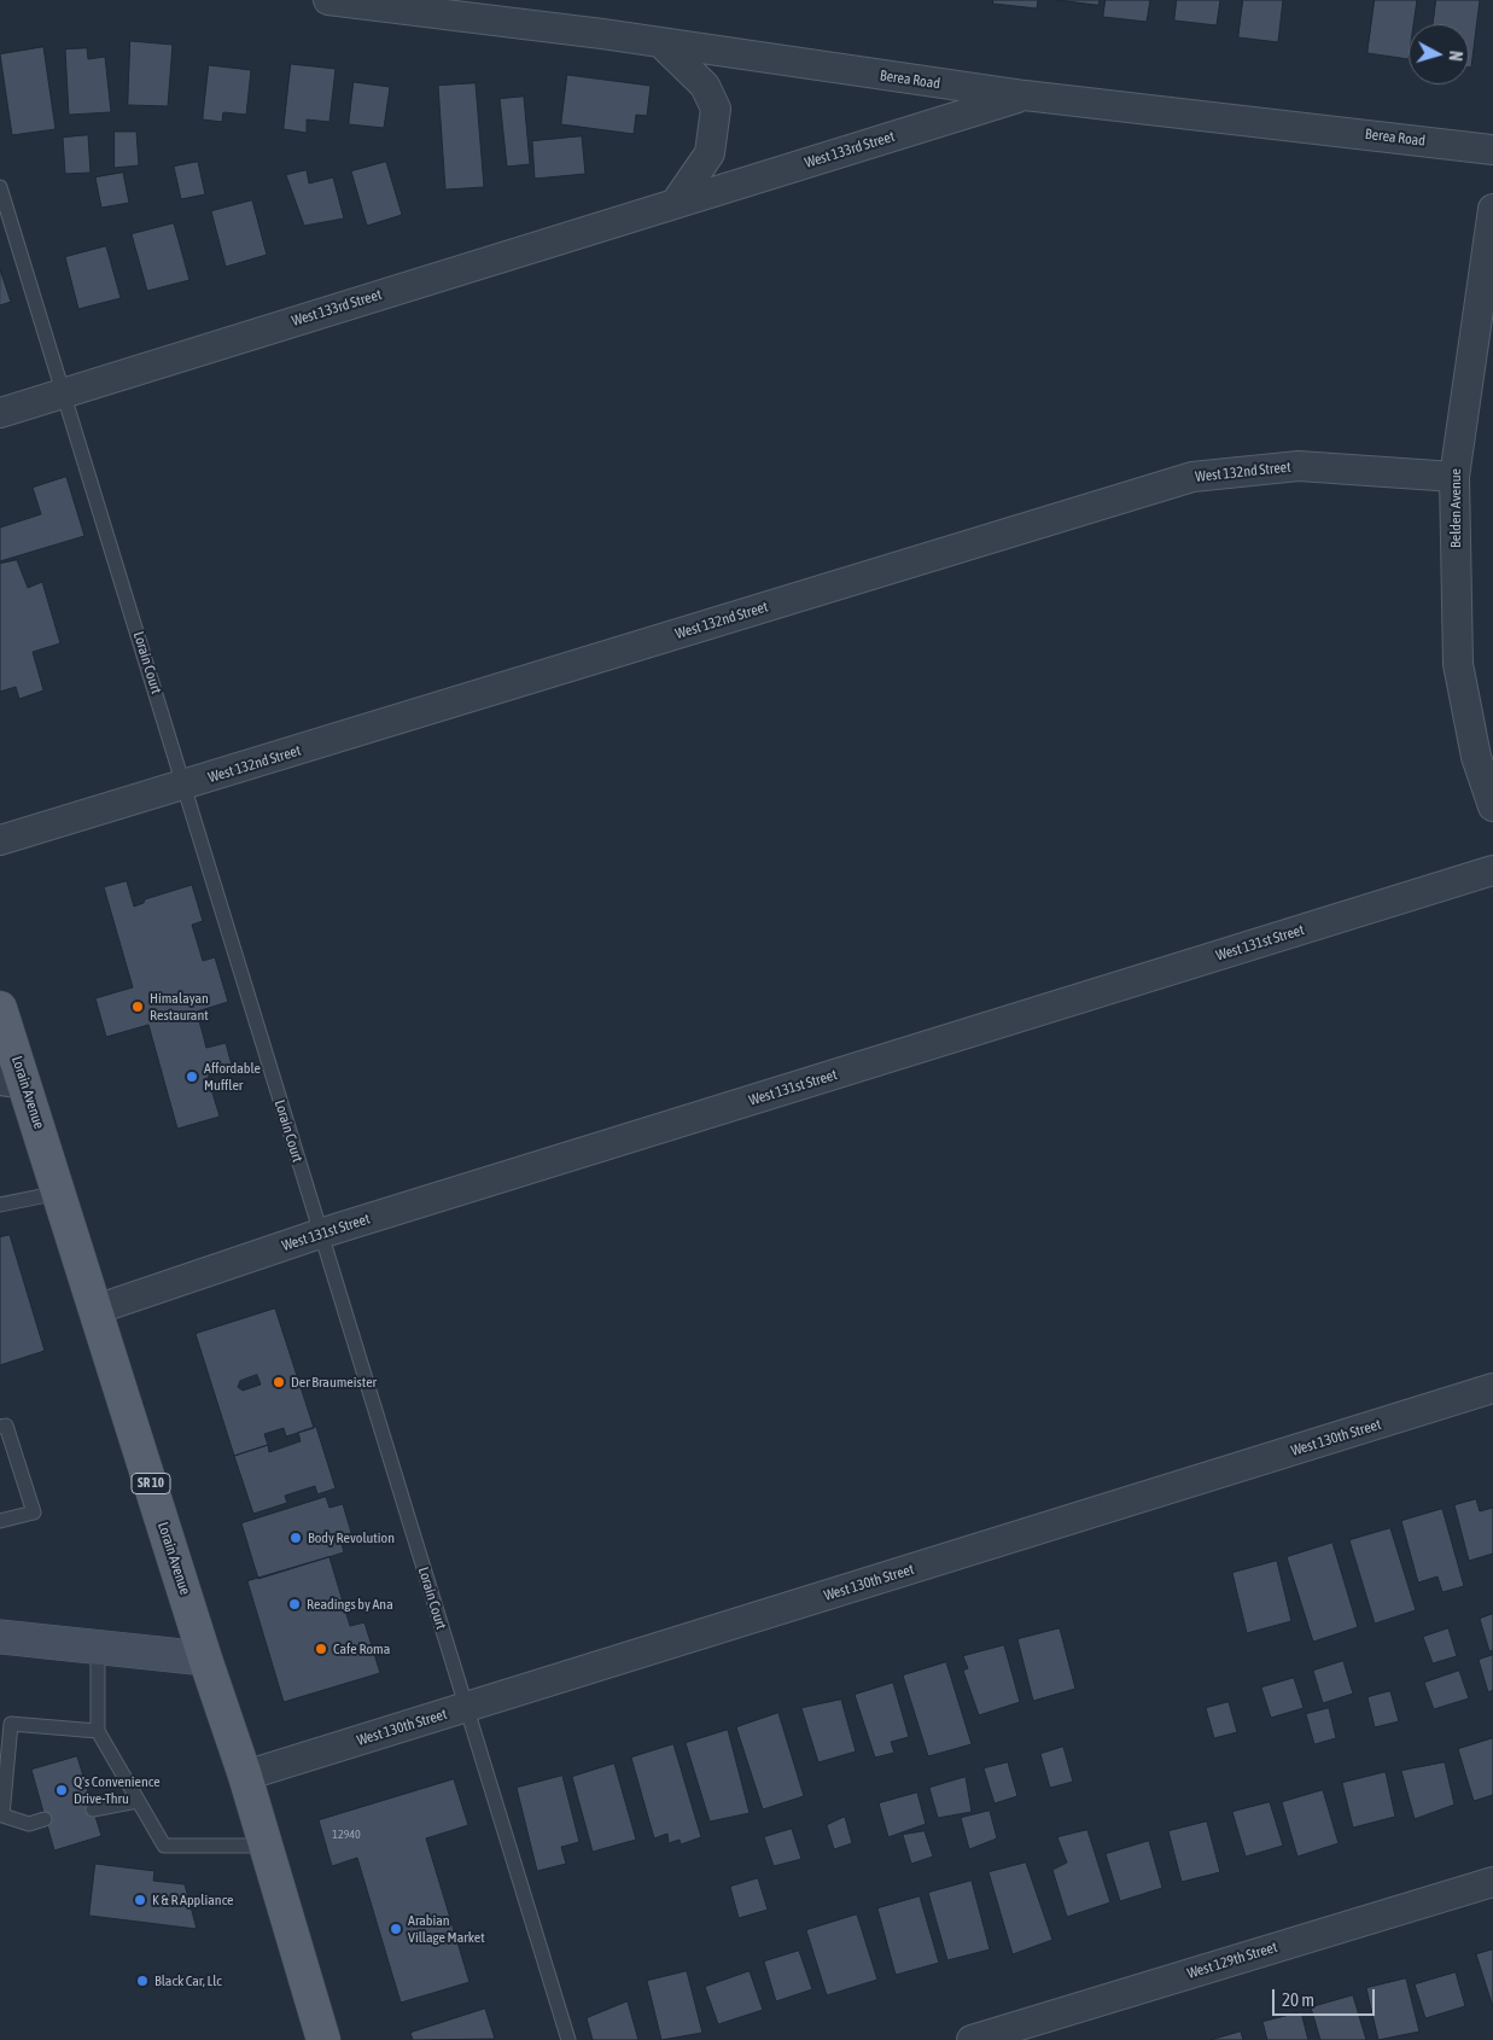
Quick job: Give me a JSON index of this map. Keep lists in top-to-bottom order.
{
  "streets": {
    "main road": ["Lorain Avenue", "SR 10"],
    "street": [
      "Berea Road",
      "West 133rd Street",
      "West 132nd Street",
      "Belden Avenue",
      "West 131st Street",
      "West 130th Street",
      "West 129th Street"
    ],
    "lane": ["Lorain Court"]
  },
  "crossings": [
    ["Berea Road", "West 133rd Street"],
    ["West 133rd Street", "Lorain Court"],
    ["West 132nd Street", "Belden Avenue"],
    ["West 132nd Street", "Lorain Court"],
    ["Lorain Court", "West 131st Street"],
    ["Lorain Court", "West 130th Street"],
    ["West 131st Street", "Lorain Avenue"],
    ["Lorain Avenue", "West 130th Street"]
  ],
  "places": [
    "Himalayan Restaurant",
    "Affordable Muffler",
    "Der Braumeister",
    "Body Revolution",
    "Readings by Ana",
    "Cafe Roma",
    "Q's Convenience Drive-Thru",
    "K & R Appliance",
    "Arabian Village Market",
    "Black Car, Llc"
  ],
  "house_numbers": ["12940"],
  "scale_bar": "20 m",
  "north": "right"
}
